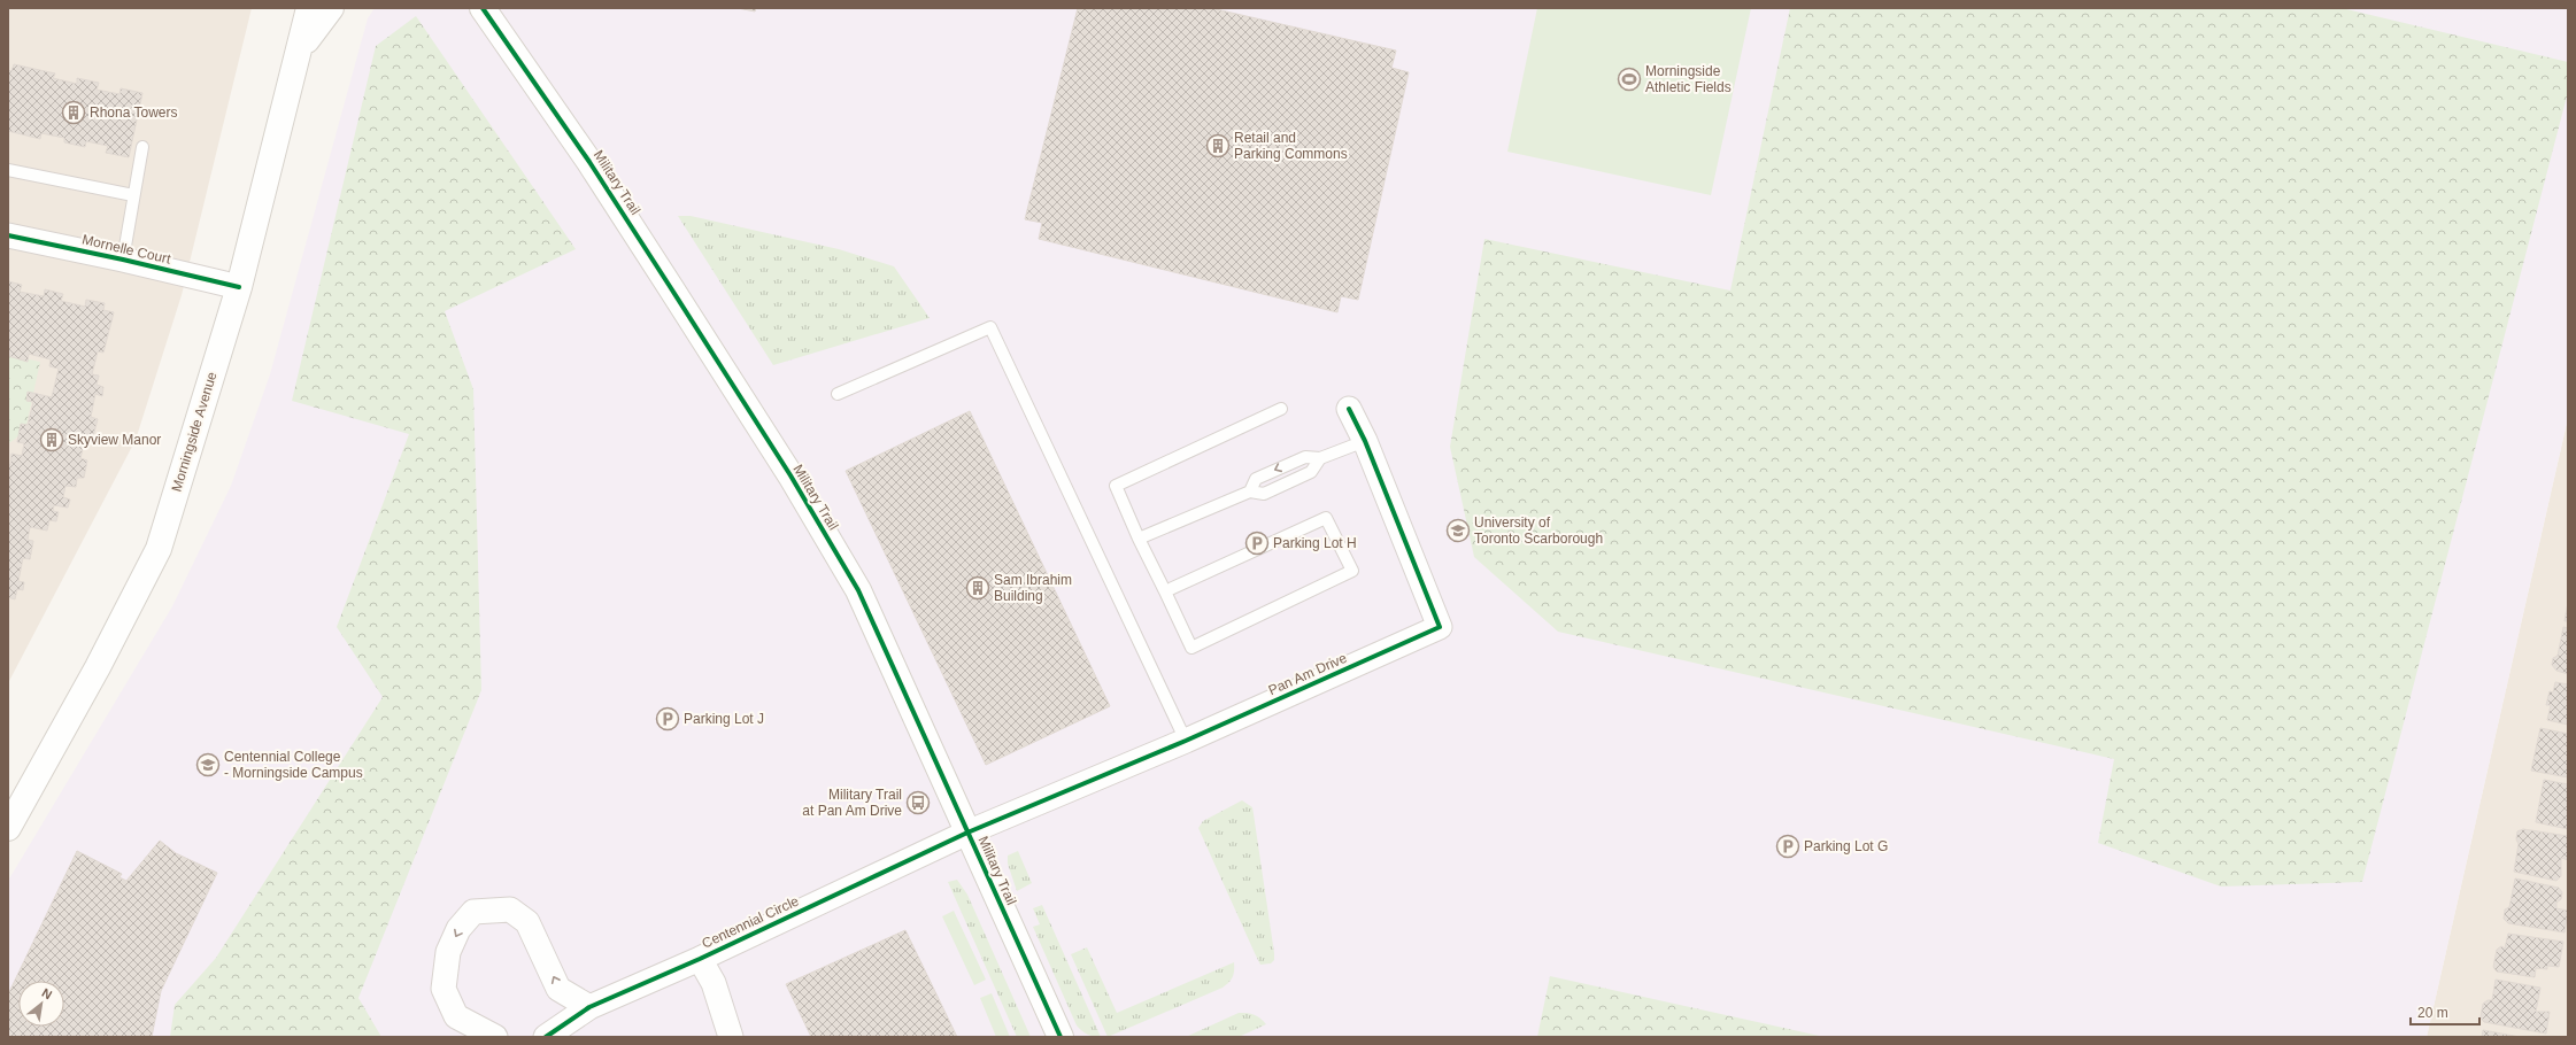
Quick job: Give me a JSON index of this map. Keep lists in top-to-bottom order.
{
  "streets": {
    "street": [
      "Military Trail",
      "Mornelle Court",
      "Morningside Avenue",
      "Pan Am Drive",
      "Centennial Circle"
    ]
  },
  "crossings": [
    ["Military Trail", "Pan Am Drive"],
    ["Military Trail", "Centennial Circle"],
    ["Mornelle Court", "Morningside Avenue"],
    ["Pan Am Drive", "Centennial Circle"]
  ],
  "places": {
    "sports": ["Morningside Athletic Fields"],
    "building": [
      "Rhona Towers",
      "Retail and Parking Commons",
      "Skyview Manor",
      "Sam Ibrahim Building"
    ],
    "school or university": ["University of Toronto Scarborough", "Centennial College - Morningside Campus"],
    "parking": ["Parking Lot H", "Parking Lot J", "Parking Lot G"],
    "bus stop": ["Military Trail at Pan Am Drive"]
  },
  "scale_bar": "20 m",
  "north": "top right"
}
